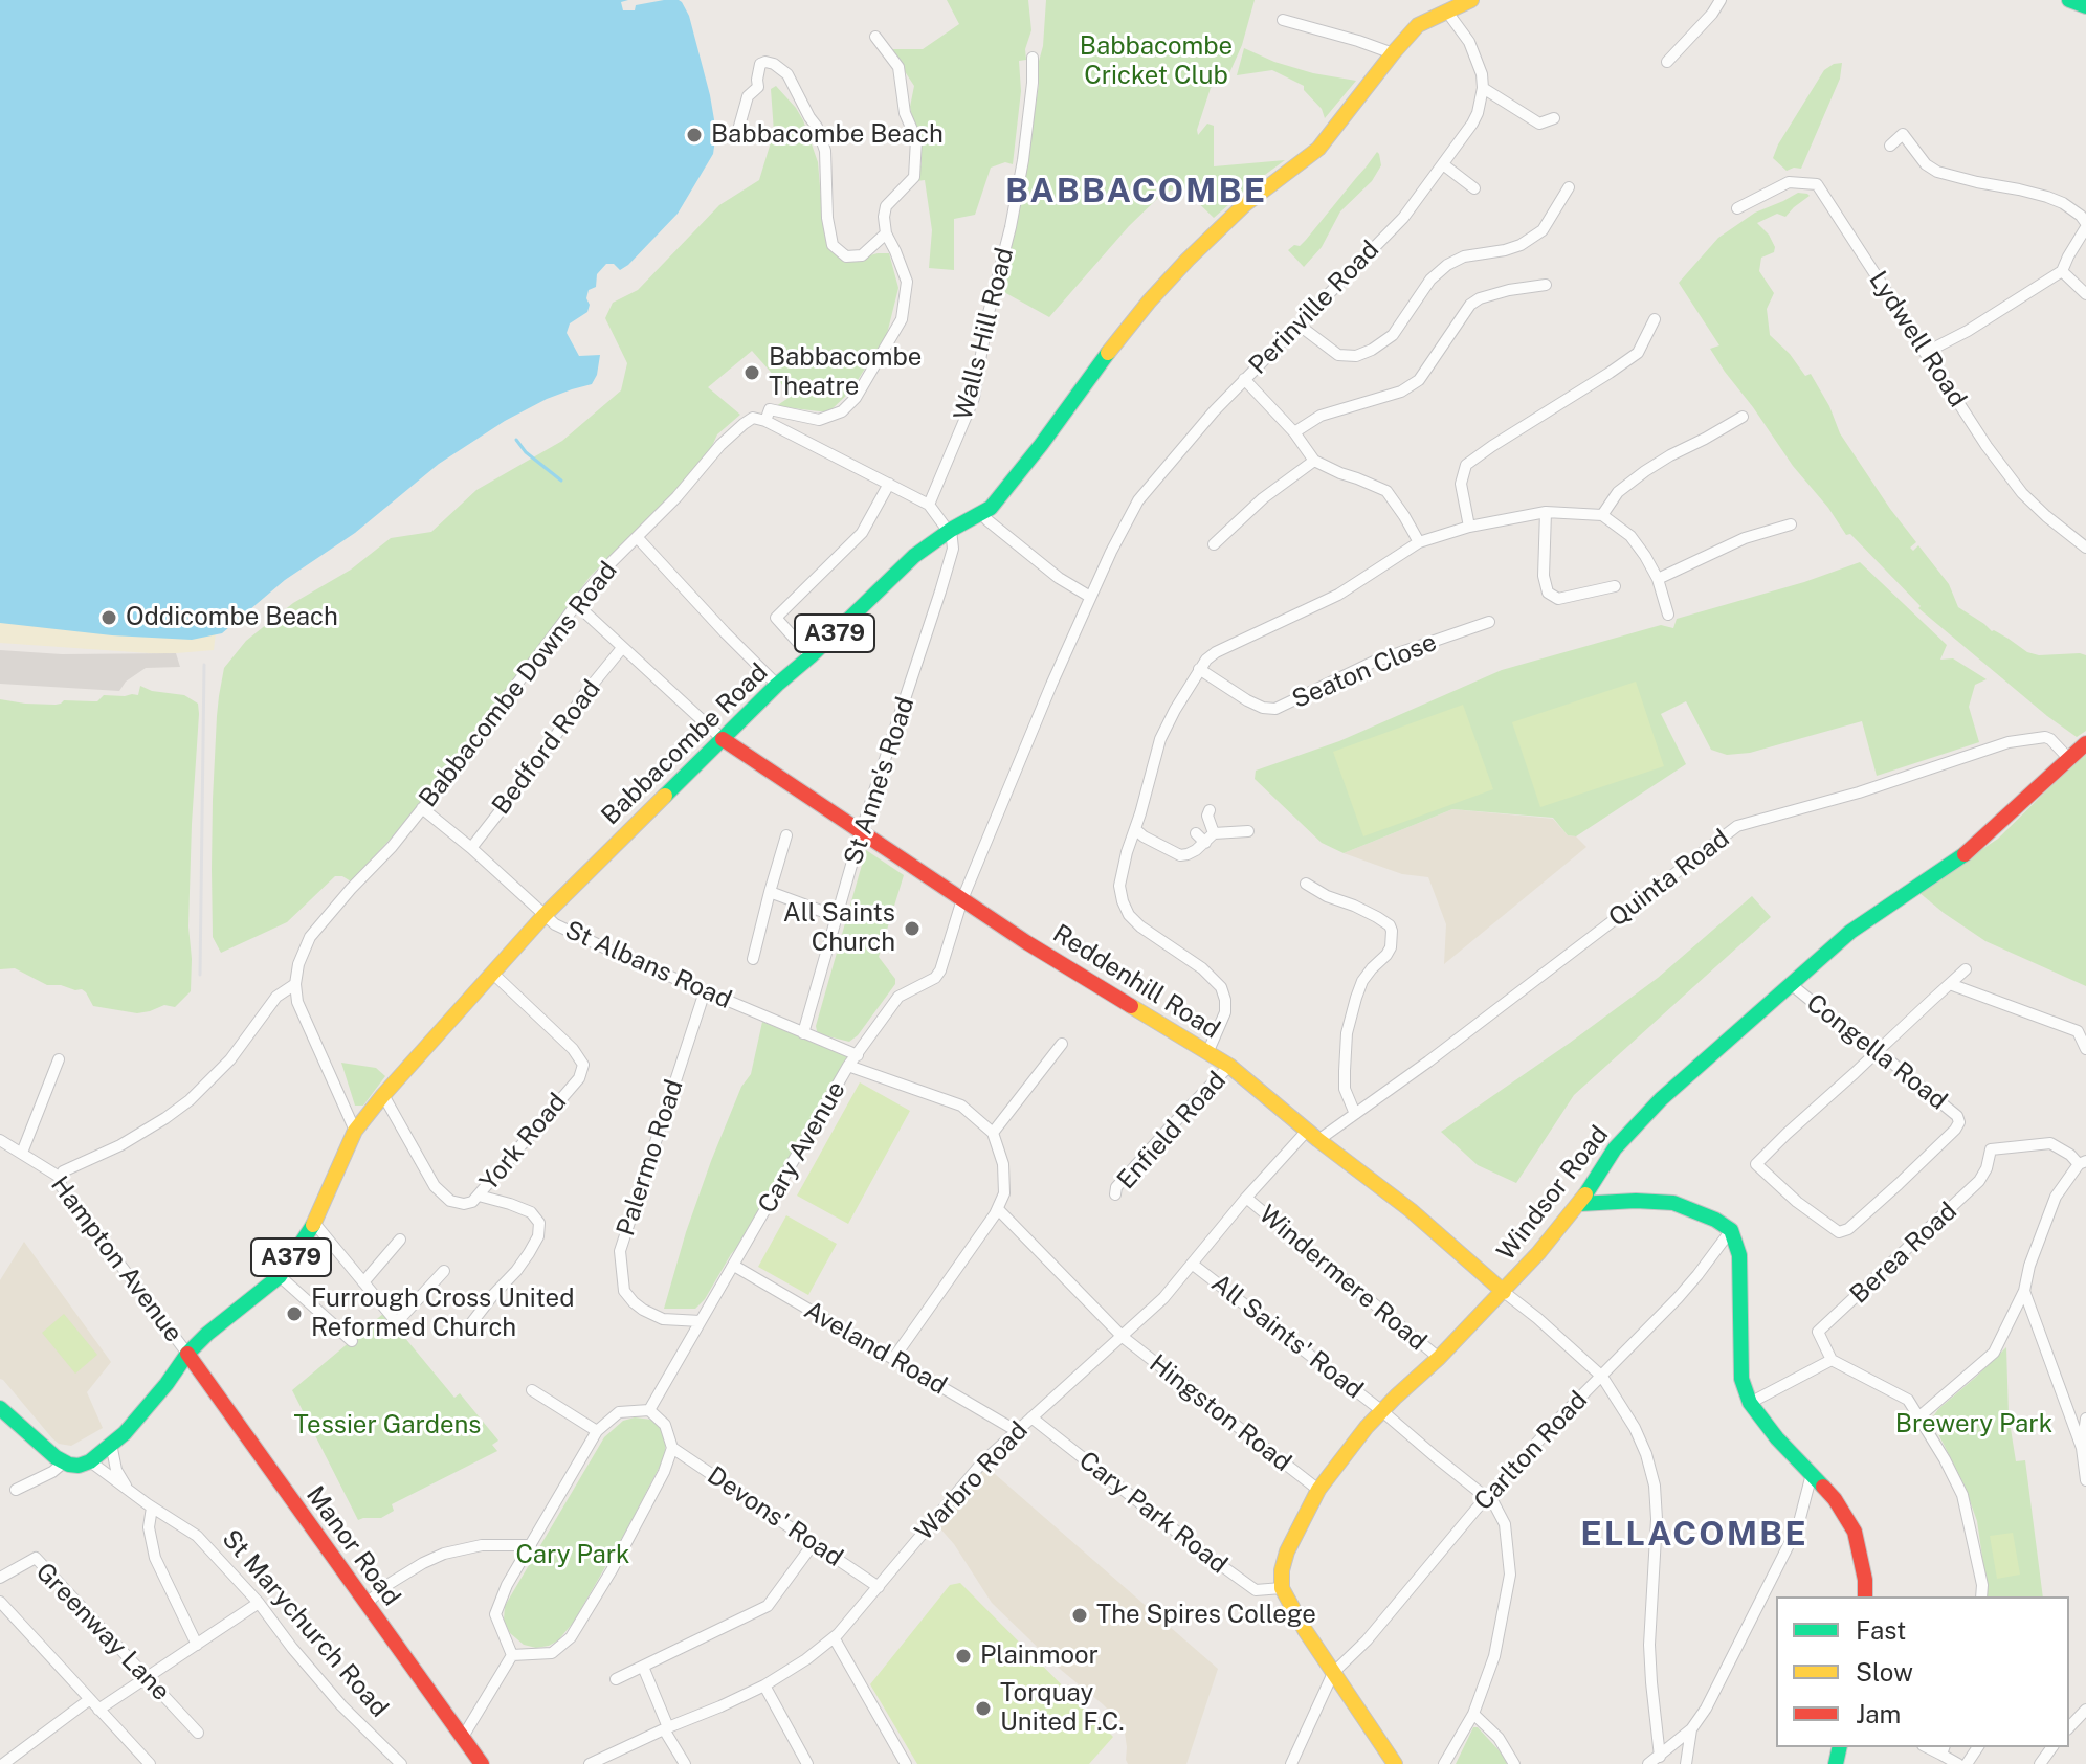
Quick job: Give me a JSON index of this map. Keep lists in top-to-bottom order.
{
  "streets": {
    "street": [
      "Perinville Road",
      "Walls Hill Road",
      "Lydwell Road",
      "A379",
      "Seaton Close",
      "Babbacombe Downs Road",
      "Babbacombe Road",
      "Bedford Road",
      "St Anne's Road",
      "Quinta Road",
      "St Albans Road",
      "Reddenhill Road",
      "Congella Road",
      "Enfield Road",
      "York Road",
      "Cary Avenue",
      "Palermo Road",
      "Windsor Road",
      "Berea Road",
      "Hampton Avenue",
      "Windermere Road",
      "All Saints' Road",
      "Aveland Road",
      "Hingston Road",
      "Carlton Road",
      "Warbro Road",
      "Cary Park Road",
      "Devons' Road",
      "Manor Road",
      "St Marychurch Road",
      "Greenway Lane"
    ]
  },
  "crossings": [
    ["Perinville Road", "Reddenhill Road"],
    ["Perinville Road", "Cary Avenue"],
    ["A379", "Babbacombe Road"],
    ["A379", "Hampton Avenue"],
    ["A379", "Manor Road"],
    ["A379", "St Marychurch Road"],
    ["Babbacombe Downs Road", "St Albans Road"],
    ["Babbacombe Road", "St Anne's Road"],
    ["Babbacombe Road", "St Albans Road"],
    ["Babbacombe Road", "Reddenhill Road"],
    ["Babbacombe Road", "York Road"],
    ["Babbacombe Road", "Hampton Avenue"],
    ["Babbacombe Road", "Manor Road"],
    ["Bedford Road", "St Albans Road"],
    ["St Anne's Road", "St Albans Road"],
    ["St Anne's Road", "Reddenhill Road"],
    ["Quinta Road", "Reddenhill Road"],
    ["Quinta Road", "Windsor Road"],
    ["Quinta Road", "Warbro Road"],
    ["St Albans Road", "Cary Avenue"],
    ["St Albans Road", "Palermo Road"],
    ["Reddenhill Road", "Enfield Road"],
    ["Reddenhill Road", "Cary Avenue"],
    ["Reddenhill Road", "Windsor Road"],
    ["Reddenhill Road", "Warbro Road"],
    ["Congella Road", "Windsor Road"],
    ["Cary Avenue", "Palermo Road"],
    ["Cary Avenue", "Aveland Road"],
    ["Windsor Road", "Windermere Road"],
    ["Windsor Road", "All Saints' Road"],
    ["Windsor Road", "Hingston Road"],
    ["Windsor Road", "Cary Park Road"],
    ["Hampton Avenue", "Manor Road"],
    ["Windermere Road", "Warbro Road"],
    ["All Saints' Road", "Carlton Road"],
    ["All Saints' Road", "Warbro Road"],
    ["Aveland Road", "Warbro Road"],
    ["Hingston Road", "Warbro Road"],
    ["Warbro Road", "Cary Park Road"],
    ["Warbro Road", "Devons' Road"]
  ],
  "districts": ["BABBACOMBE", "ELLACOMBE"],
  "parks": [
    "Babbacombe Cricket Club",
    "Brewery Park",
    "Tessier Gardens",
    "Cary Park"
  ],
  "places": [
    "Babbacombe Beach",
    "Babbacombe Theatre",
    "Oddicombe Beach",
    "All Saints Church",
    "Furrough Cross United Reformed Church",
    "The Spires College",
    "Plainmoor",
    "Torquay United F.C."
  ],
  "legend": ["Fast", "Slow", "Jam"]
}
